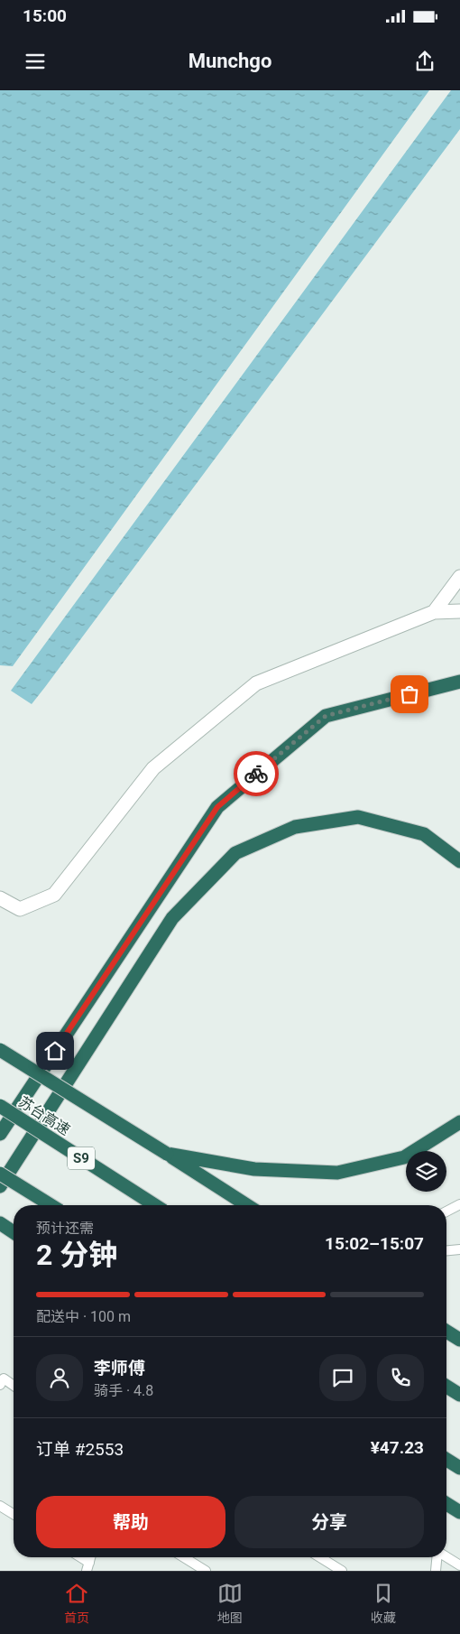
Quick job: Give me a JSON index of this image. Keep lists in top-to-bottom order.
{
  "streets": {
    "highway": ["苏台高速", "S9"]
  },
  "page": {
    "status": "15:00",
    "header": "Munchgo",
    "heading": ["2 分钟", "预计还需", "15:02–15:07"],
    "panel": [
      "李师傅",
      "骑手 · 4.8",
      "订单 #2553",
      "¥47.23"
    ],
    "bar": "配送中 · 100 m",
    "buttons": ["帮助", "分享"],
    "tabs": ["首页", "地图", "收藏"]
  }
}
